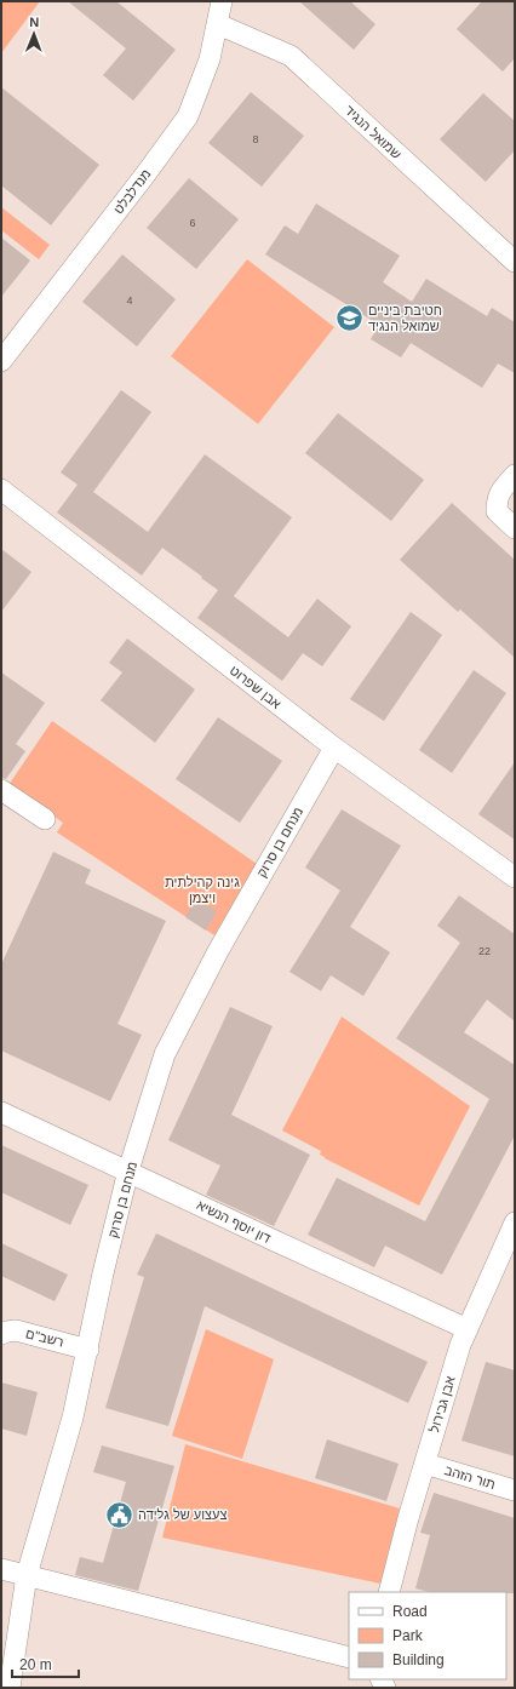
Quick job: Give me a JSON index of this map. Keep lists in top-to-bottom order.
{
  "streets": {
    "street": [
      "שמואל הנגיד",
      "מנדלבלט",
      "אבן שפרוט",
      "מנחם בן סרוק",
      "דון יוסף הנשיא",
      "רשב\"ם",
      "אבן גבירול",
      "תור הזהב"
    ]
  },
  "crossings": [
    ["שמואל הנגיד", "מנדלבלט"],
    ["אבן שפרוט", "מנחם בן סרוק"],
    ["מנחם בן סרוק", "דון יוסף הנשיא"],
    ["מנחם בן סרוק", "רשב\"ם"],
    ["דון יוסף הנשיא", "אבן גבירול"],
    ["אבן גבירול", "תור הזהב"]
  ],
  "parks": ["גינה קהילתית ויצמן"],
  "places": {
    "school or university": ["חטיבת ביניים שמואל הנגיד"],
    "public building": ["צעצוע של גלידה"]
  },
  "house_numbers": [
    "8",
    "6",
    "4",
    "22"
  ],
  "legend": ["Road", "Park", "Building"],
  "scale_bar": "20 m",
  "north": "top"
}
